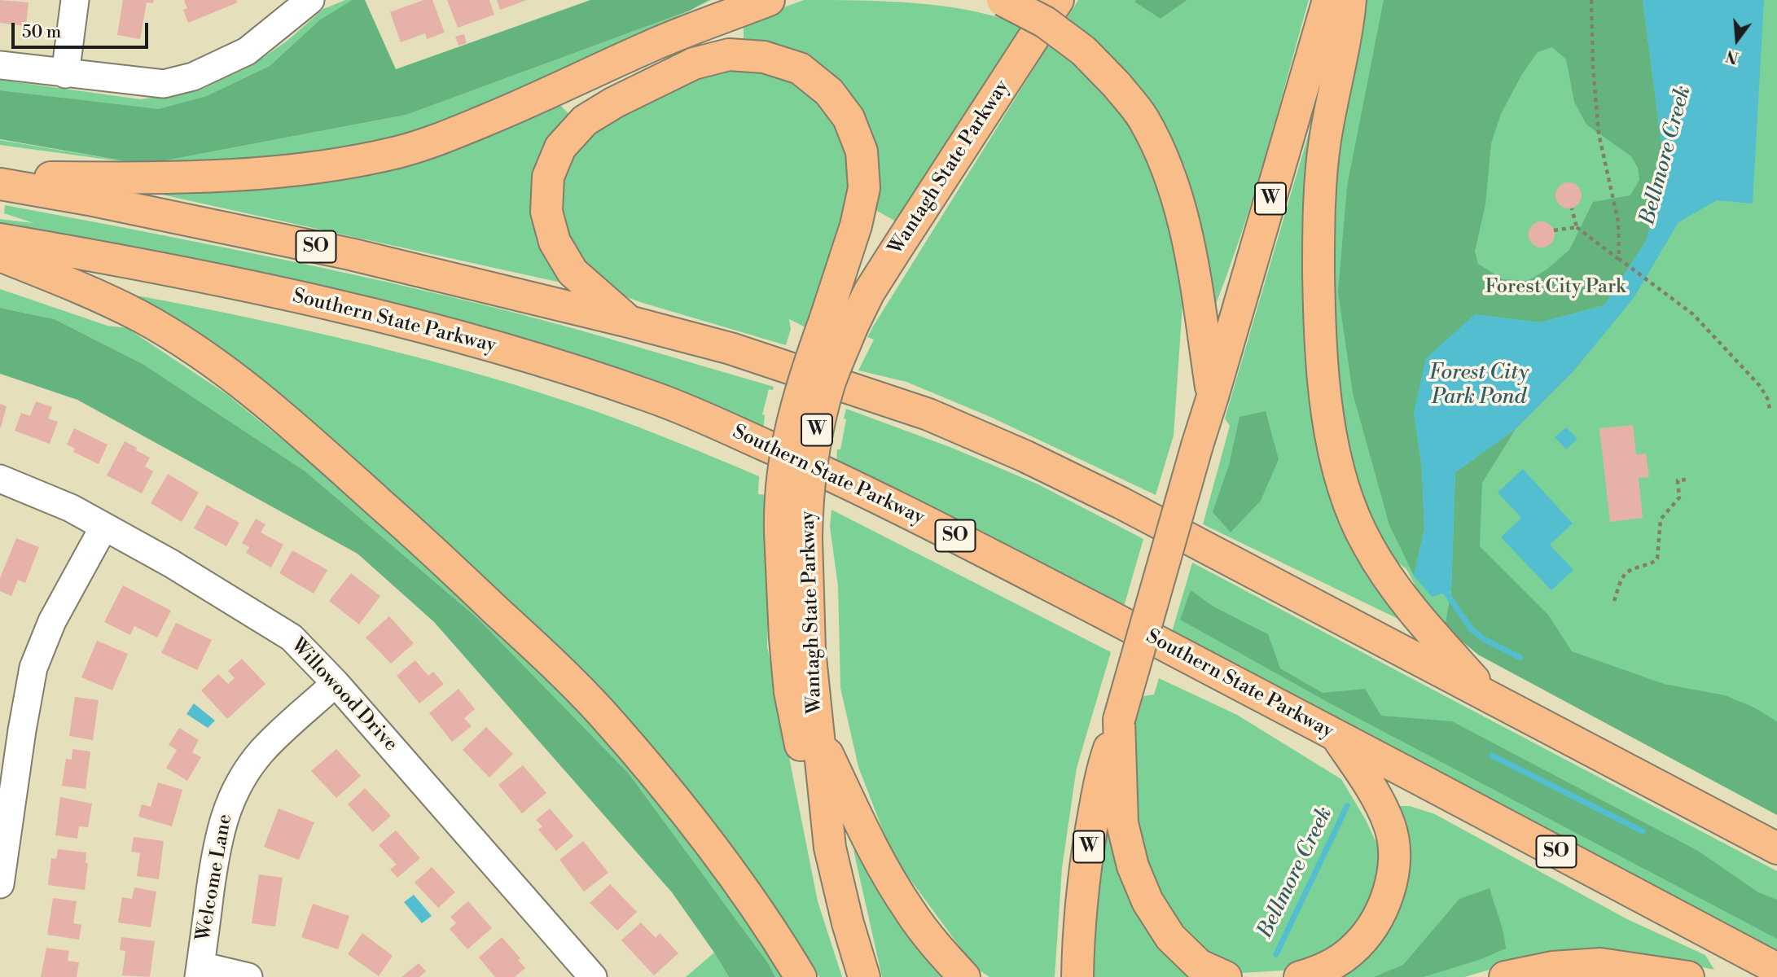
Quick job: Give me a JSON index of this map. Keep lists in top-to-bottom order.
{
  "streets": {
    "highway": [
      "Wantagh State Parkway",
      "W",
      "SO",
      "Southern State Parkway"
    ],
    "street": ["Willowood Drive", "Welcome Lane"]
  },
  "crossings": [
    ["Willowood Drive", "Welcome Lane"]
  ],
  "water": ["Bellmore Creek", "Forest City Park Pond"],
  "parks": ["Forest City Park"],
  "scale_bar": "50 m",
  "north": "bottom"
}
